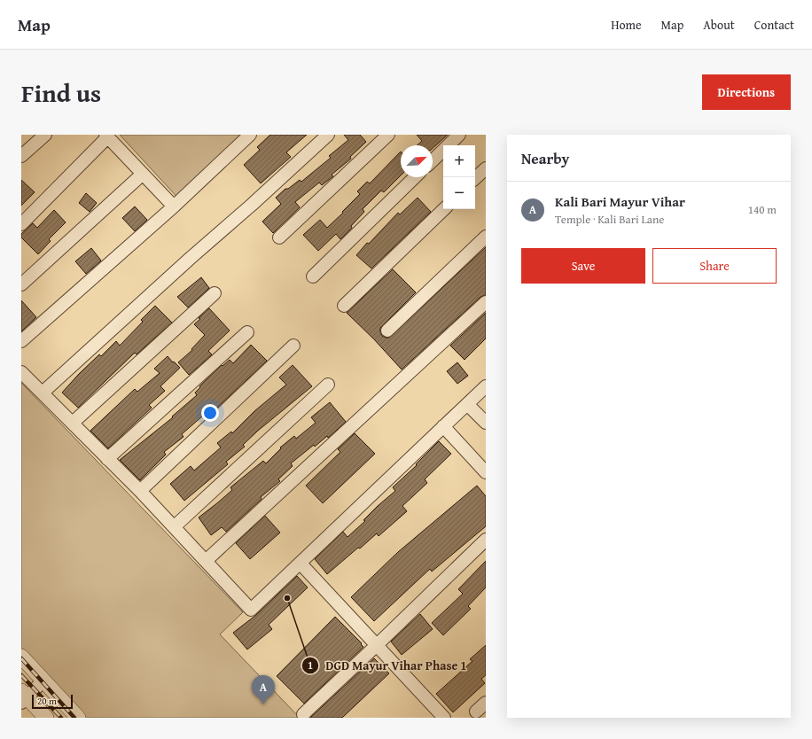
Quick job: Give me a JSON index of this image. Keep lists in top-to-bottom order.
{
  "places": ["DGD Mayur Vihar Phase 1"],
  "scale_bar": "20 m",
  "north": "top right",
  "page": {
    "header": "Map",
    "nav": [
      "Home",
      "Map",
      "About",
      "Contact"
    ],
    "title": "Find us",
    "buttons": [
      "Directions",
      ["Save", "Share"]
    ],
    "heading": "Nearby",
    "map_buttons": ["+", "−"],
    "list": [
      {
        "mark": "A",
        "name": "Kali Bari Mayur Vihar",
        "note": "Temple · Kali Bari Lane",
        "value": "140 m"
      }
    ],
    "pins": "A",
    "scale": "20 m"
  }
}
